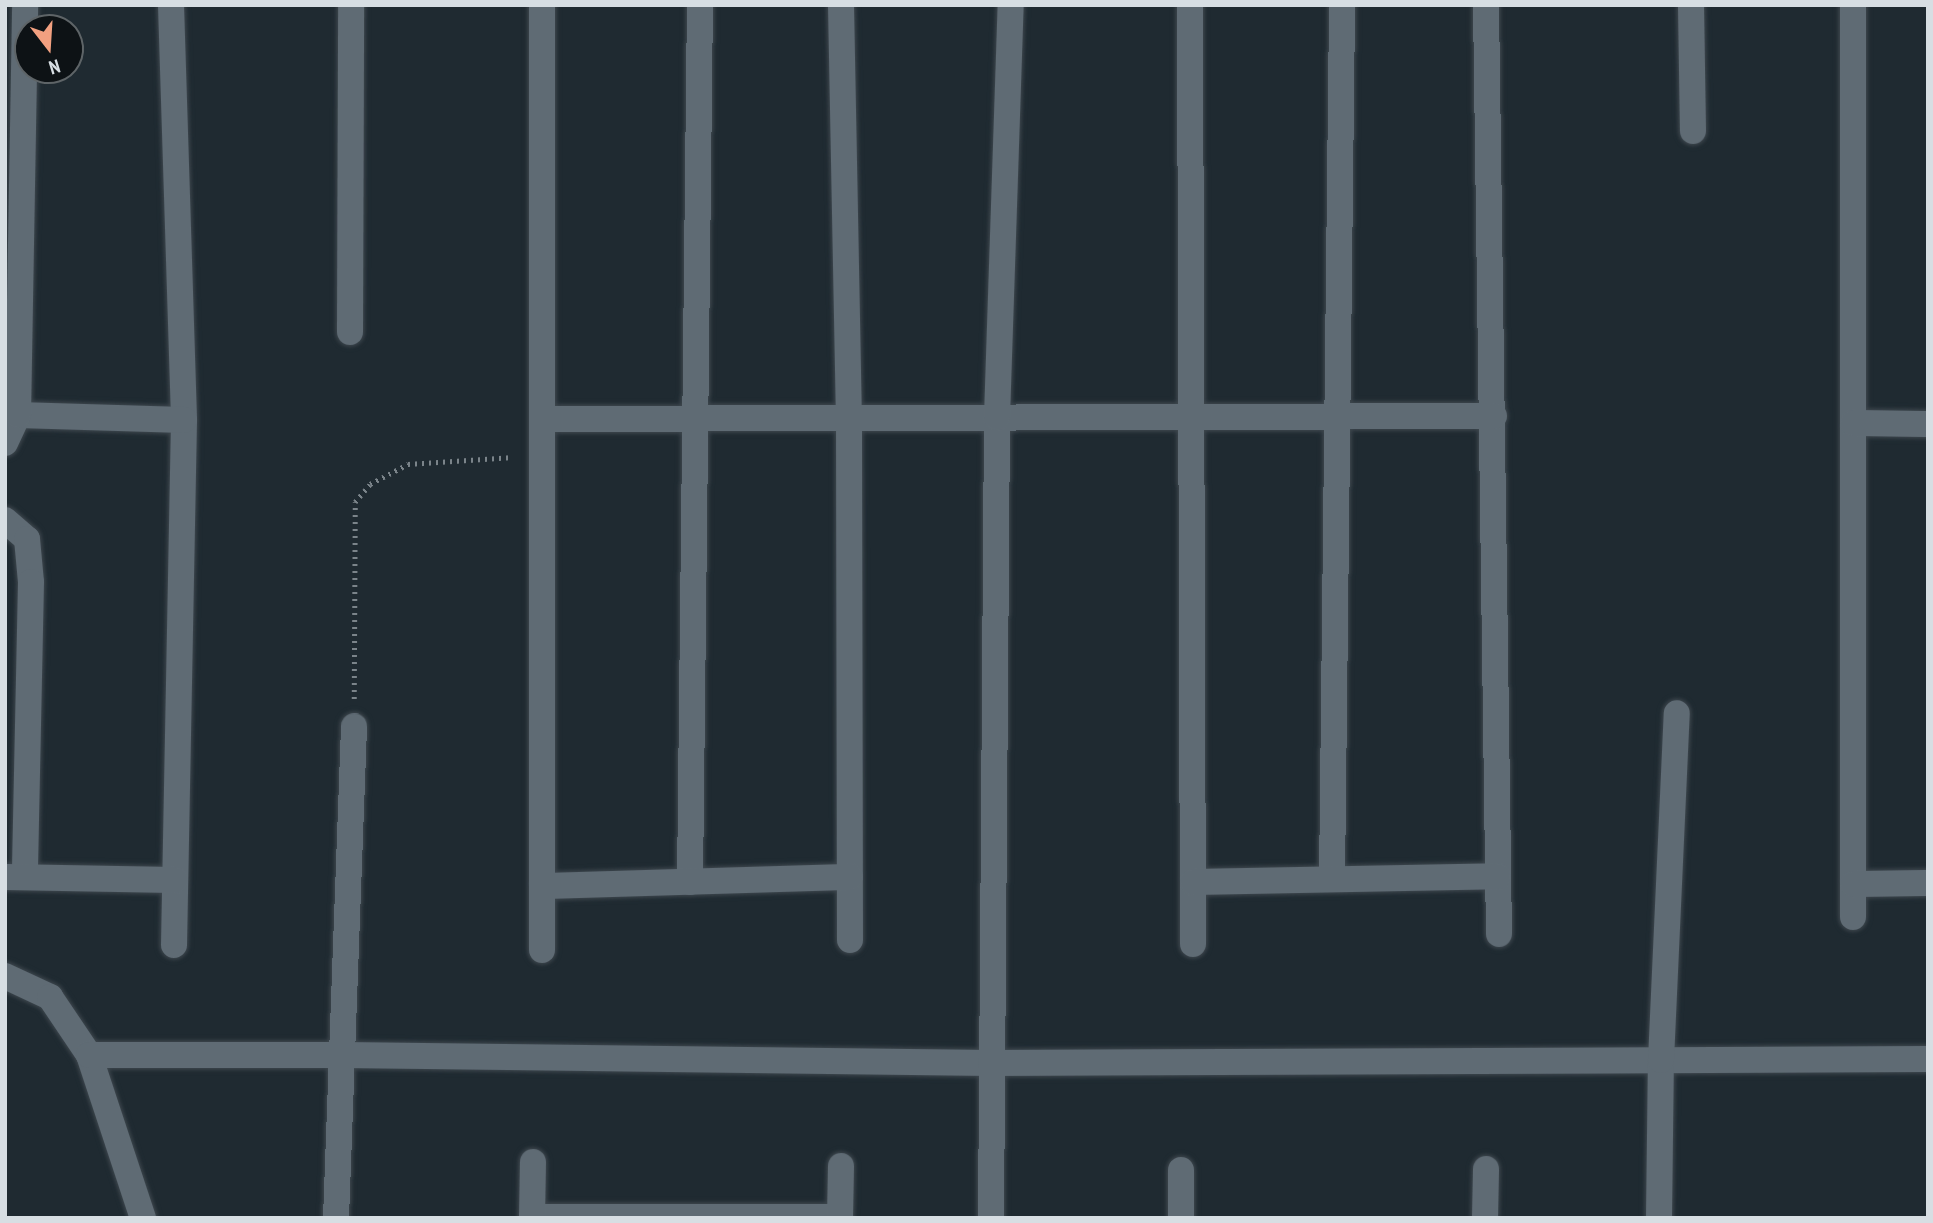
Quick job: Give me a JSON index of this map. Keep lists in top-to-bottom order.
{
  "north": "bottom"
}
